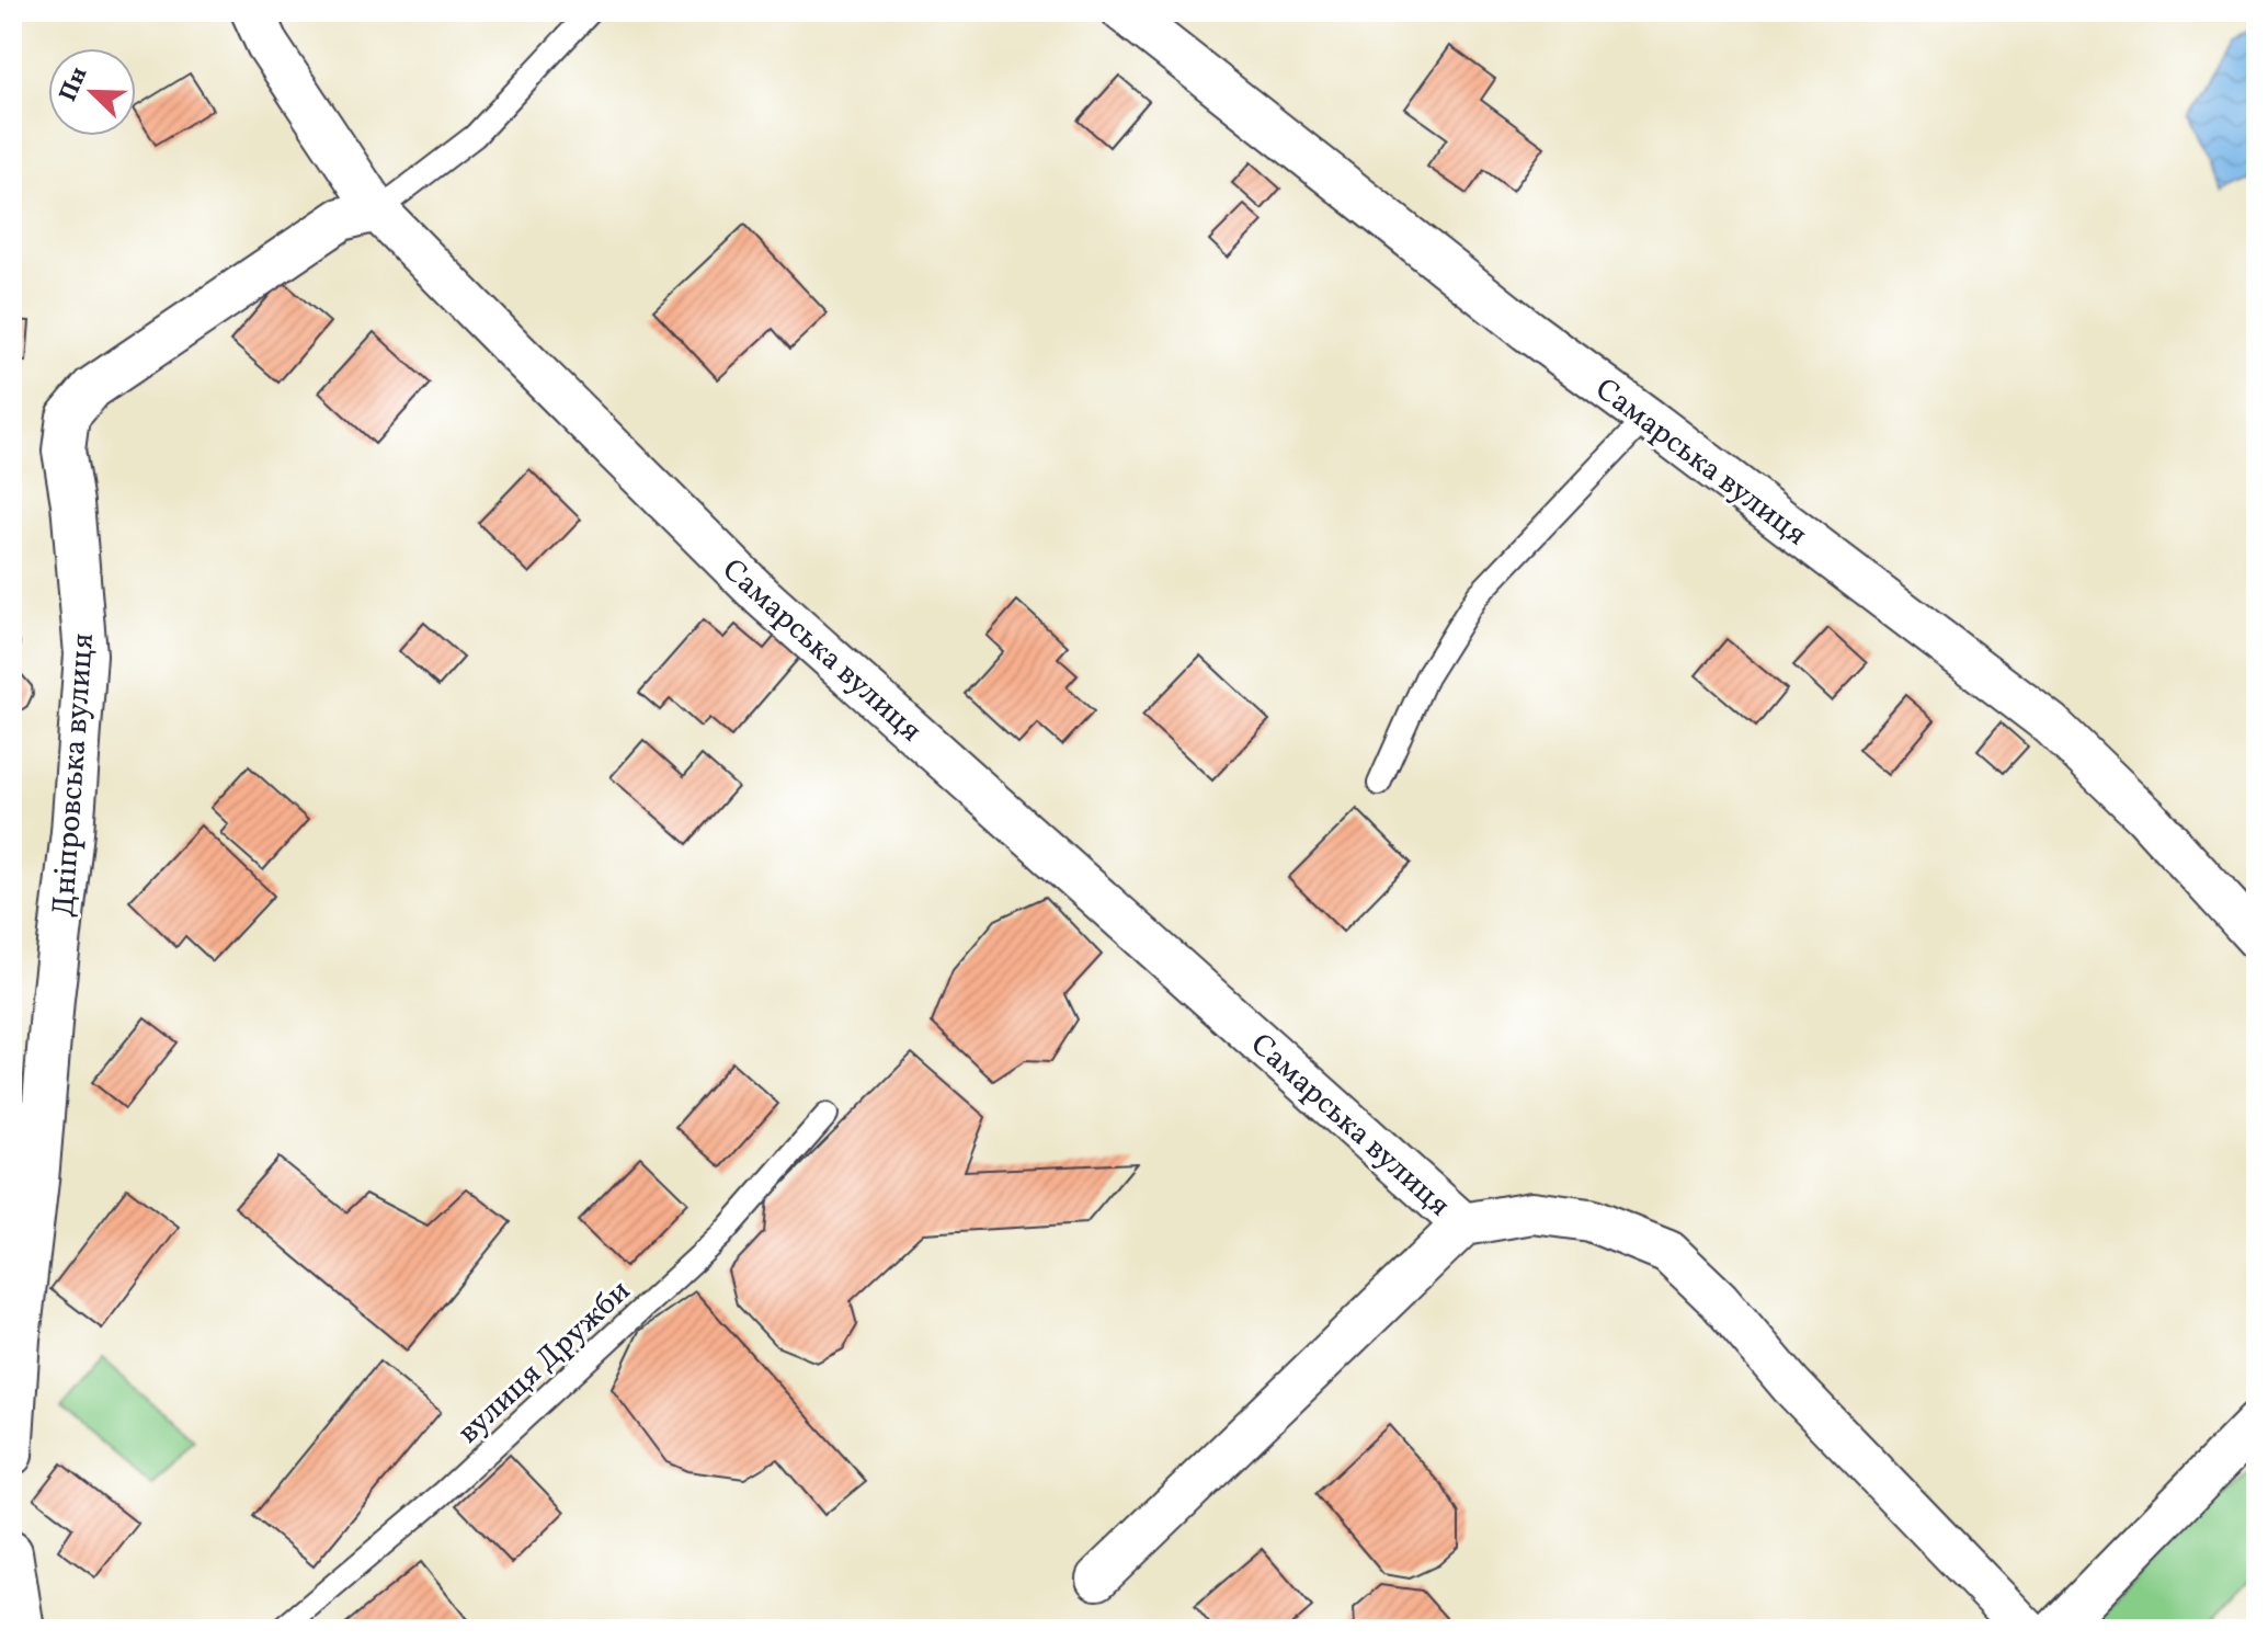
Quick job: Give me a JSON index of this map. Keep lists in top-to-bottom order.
{
  "streets": {
    "street": ["Самарська вулиця", "Дніпровська вулиця"],
    "lane": ["вулиця Дружби"]
  },
  "crossings": [
    ["Самарська вулиця", "Дніпровська вулиця"]
  ],
  "north": "top left"
}
